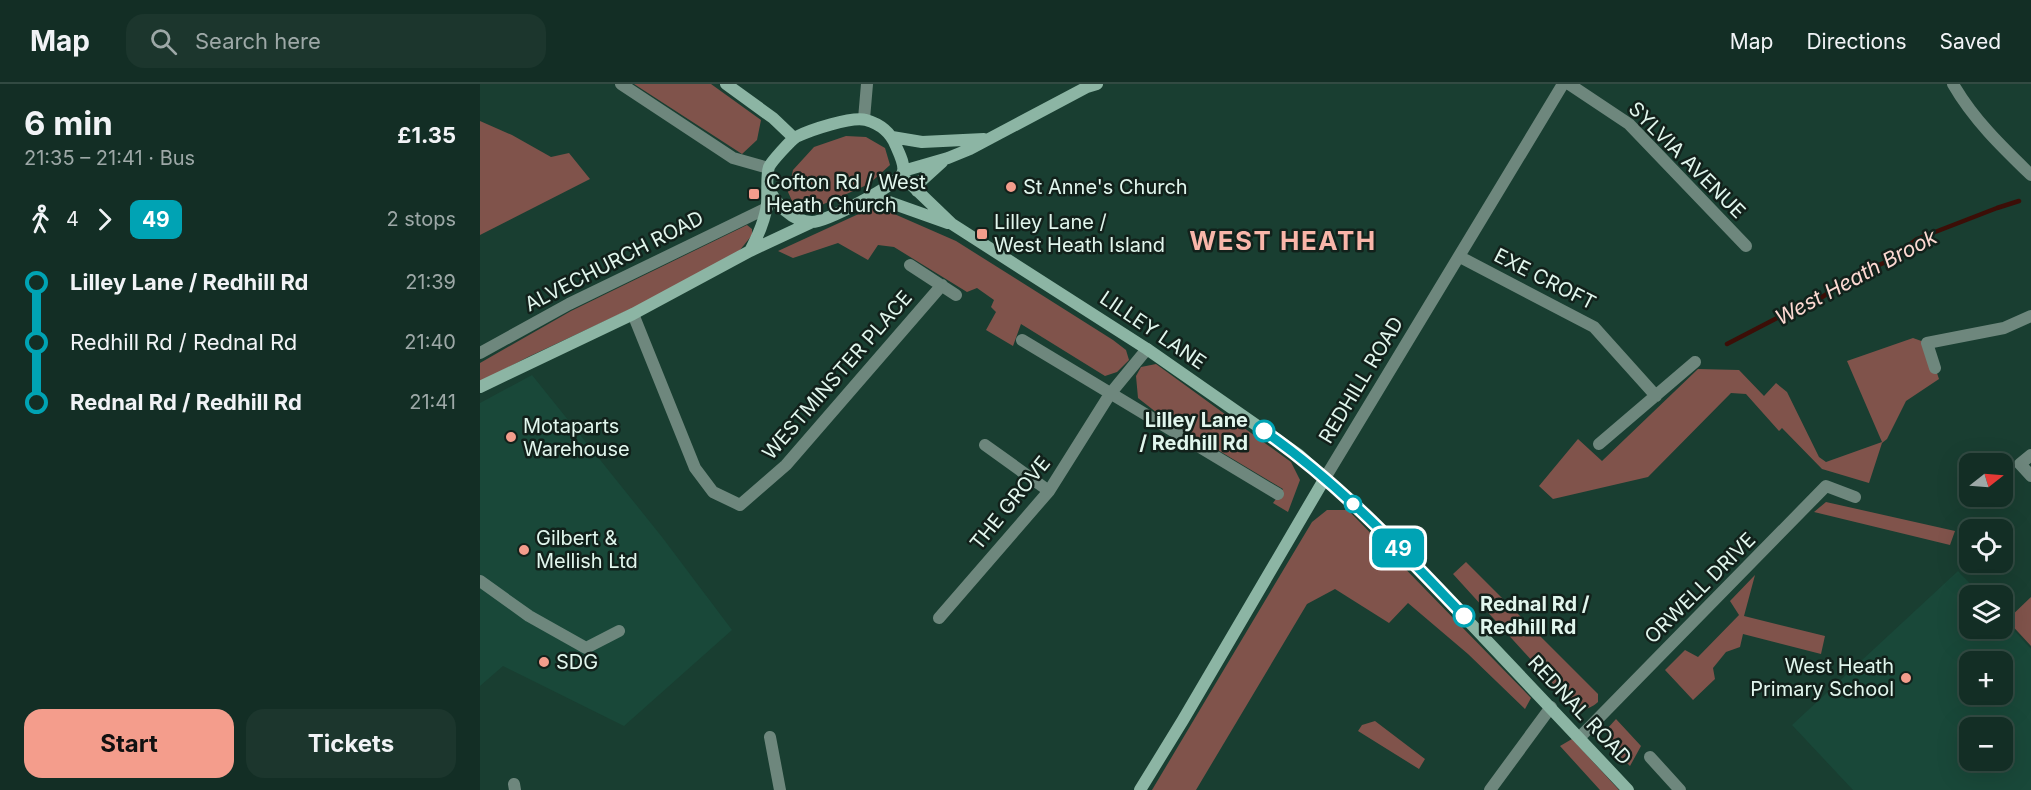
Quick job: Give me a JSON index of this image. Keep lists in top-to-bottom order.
{
  "streets": {
    "street": [
      "SYLVIA AVENUE",
      "ALVECHURCH ROAD",
      "EXE CROFT",
      "LILLEY LANE",
      "WESTMINSTER PLACE",
      "REDHILL ROAD",
      "THE GROVE",
      "ORWELL DRIVE",
      "REDNAL ROAD"
    ]
  },
  "crossings": [
    ["EXE CROFT", "REDHILL ROAD"],
    ["LILLEY LANE", "REDHILL ROAD"],
    ["LILLEY LANE", "THE GROVE"],
    ["LILLEY LANE", "REDNAL ROAD"],
    ["REDHILL ROAD", "REDNAL ROAD"],
    ["ORWELL DRIVE", "REDNAL ROAD"]
  ],
  "districts": ["WEST HEATH"],
  "water": ["West Heath Brook"],
  "places": {
    "other": [
      "St Anne's Church",
      "Lilley Lane / Redhill Rd",
      "Motaparts Warehouse",
      "Gilbert & Mellish Ltd",
      "Rednal Rd / Redhill Rd",
      "SDG",
      "West Heath Primary School"
    ],
    "transit": ["Cofton Rd / West Heath Church", "Lilley Lane / West Heath Island"]
  },
  "lines": ["bus line 49"],
  "north": "right",
  "page": {
    "header": "Map",
    "search": "Search here",
    "nav": ["Map", "Directions", "Saved"],
    "heading": ["6 min", "21:35 – 21:41 · Bus", "£1.35"],
    "on_map": "49",
    "legs": ["4", "49", "2 stops"],
    "list": [
      {
        "name": "Lilley Lane / Redhill Rd",
        "value": "21:39"
      },
      {
        "name": "Redhill Rd / Rednal Rd",
        "value": "21:40"
      },
      {
        "name": "Rednal Rd / Redhill Rd",
        "value": "21:41"
      }
    ],
    "map_buttons": ["+", "−"],
    "buttons": ["Start", "Tickets"]
  }
}
